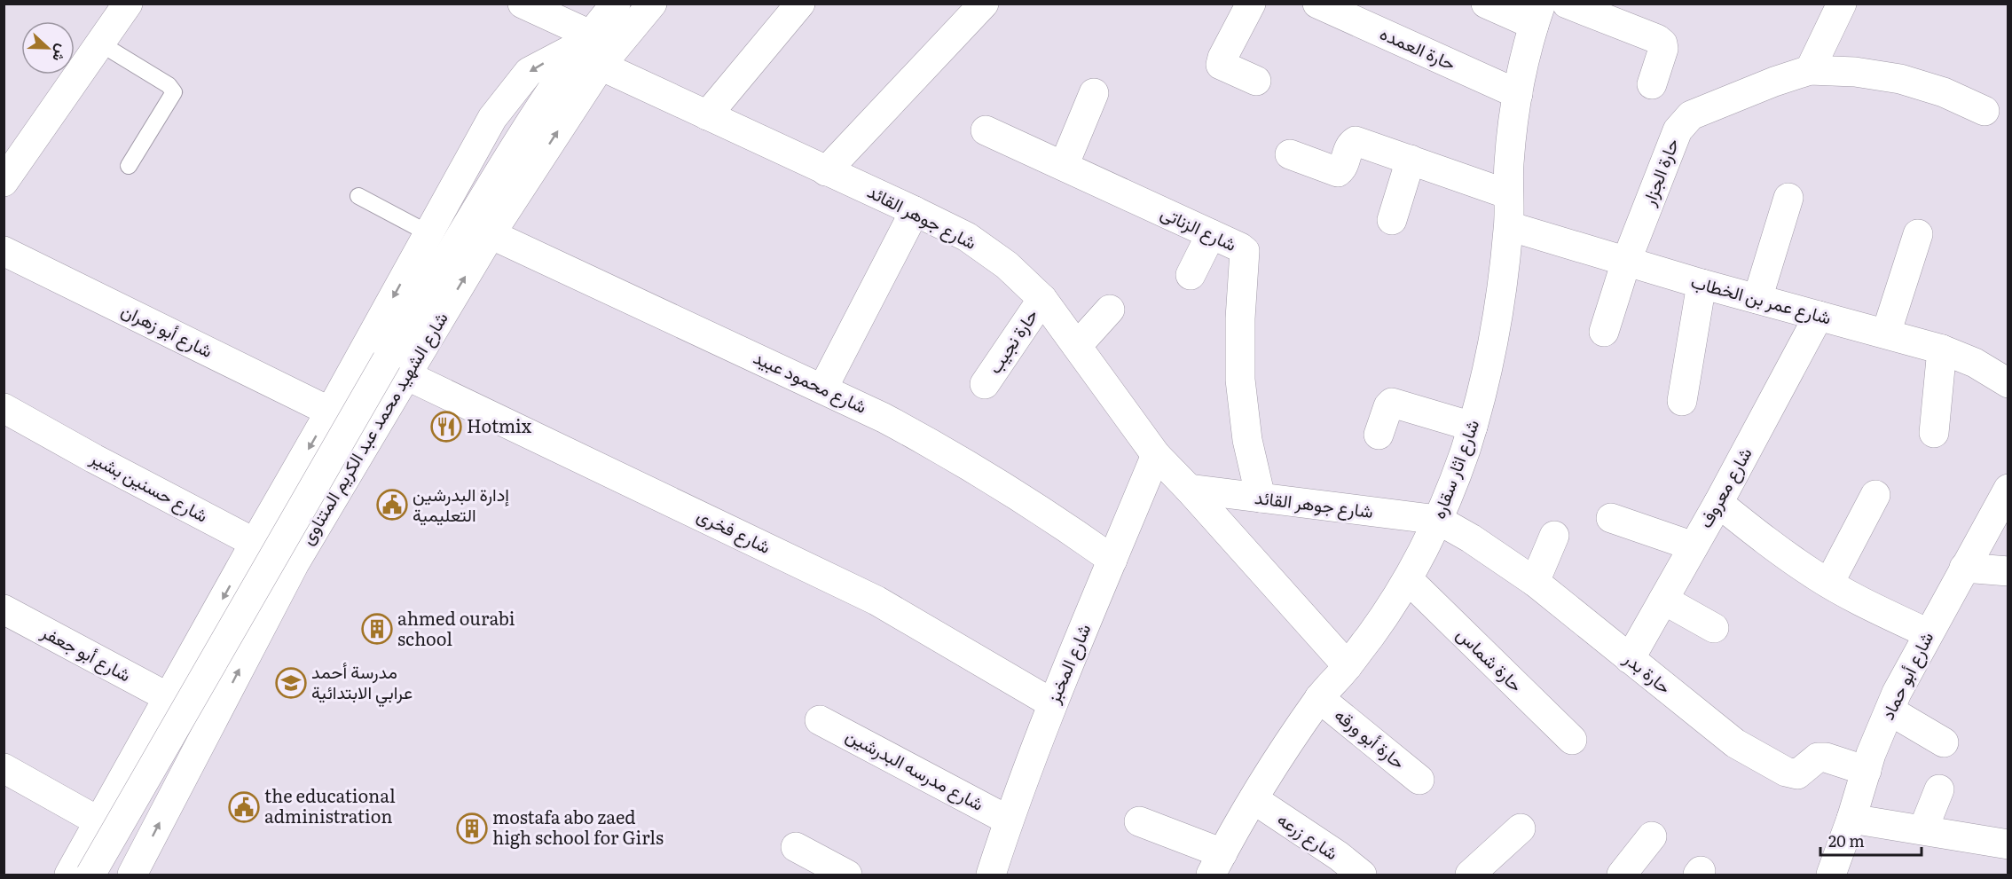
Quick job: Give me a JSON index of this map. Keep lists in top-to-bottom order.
{
  "streets": {
    "street": [
      "حارة العمده",
      "حارة الجزار",
      "شارع جوهر القائد",
      "شارع الزناتى",
      "شارع عمر بن الخطاب",
      "شارع أبو زهران",
      "حارة نجيب",
      "شارع محمود عبيد",
      "شارع الشهيد محمد عبد الكريم المتناوى",
      "شارع اثار سقاره",
      "شارع حسنين بشير",
      "شارع معروف",
      "شارع فخرى",
      "شارع أبو جعفر",
      "حارة شماس",
      "شارع المخبز",
      "حارة بدر",
      "شارع أبو حماد",
      "حارة أبو ورقه",
      "شارع مدرسه البدرشين",
      "شارع زرعه"
    ]
  },
  "crossings": [
    ["حارة العمده", "شارع اثار سقاره"],
    ["حارة الجزار", "شارع عمر بن الخطاب"],
    ["شارع جوهر القائد", "شارع الزناتى"],
    ["شارع جوهر القائد", "حارة نجيب"],
    ["شارع جوهر القائد", "شارع الشهيد محمد عبد الكريم المتناوى"],
    ["شارع جوهر القائد", "شارع اثار سقاره"],
    ["شارع جوهر القائد", "شارع المخبز"],
    ["شارع جوهر القائد", "حارة بدر"],
    ["شارع عمر بن الخطاب", "شارع اثار سقاره"],
    ["شارع عمر بن الخطاب", "شارع معروف"],
    ["شارع محمود عبيد", "شارع الشهيد محمد عبد الكريم المتناوى"],
    ["شارع محمود عبيد", "شارع المخبز"],
    ["شارع الشهيد محمد عبد الكريم المتناوى", "شارع حسنين بشير"],
    ["شارع الشهيد محمد عبد الكريم المتناوى", "شارع فخرى"],
    ["شارع اثار سقاره", "حارة شماس"],
    ["شارع اثار سقاره", "حارة بدر"],
    ["شارع اثار سقاره", "حارة أبو ورقه"],
    ["شارع اثار سقاره", "شارع زرعه"],
    ["شارع معروف", "حارة بدر"],
    ["شارع فخرى", "شارع المخبز"],
    ["شارع المخبز", "شارع مدرسه البدرشين"],
    ["حارة بدر", "شارع أبو حماد"]
  ],
  "places": {
    "restaurant": ["Hotmix"],
    "public building": ["إدارة البدرشين التعليمية", "the educational administration"],
    "building": ["ahmed ourabi school", "mostafa abo zaed high school for Girls"],
    "school or university": ["مدرسة أحمد عرابي الابتدائية"]
  },
  "scale_bar": "20 m",
  "north": "right"
}
